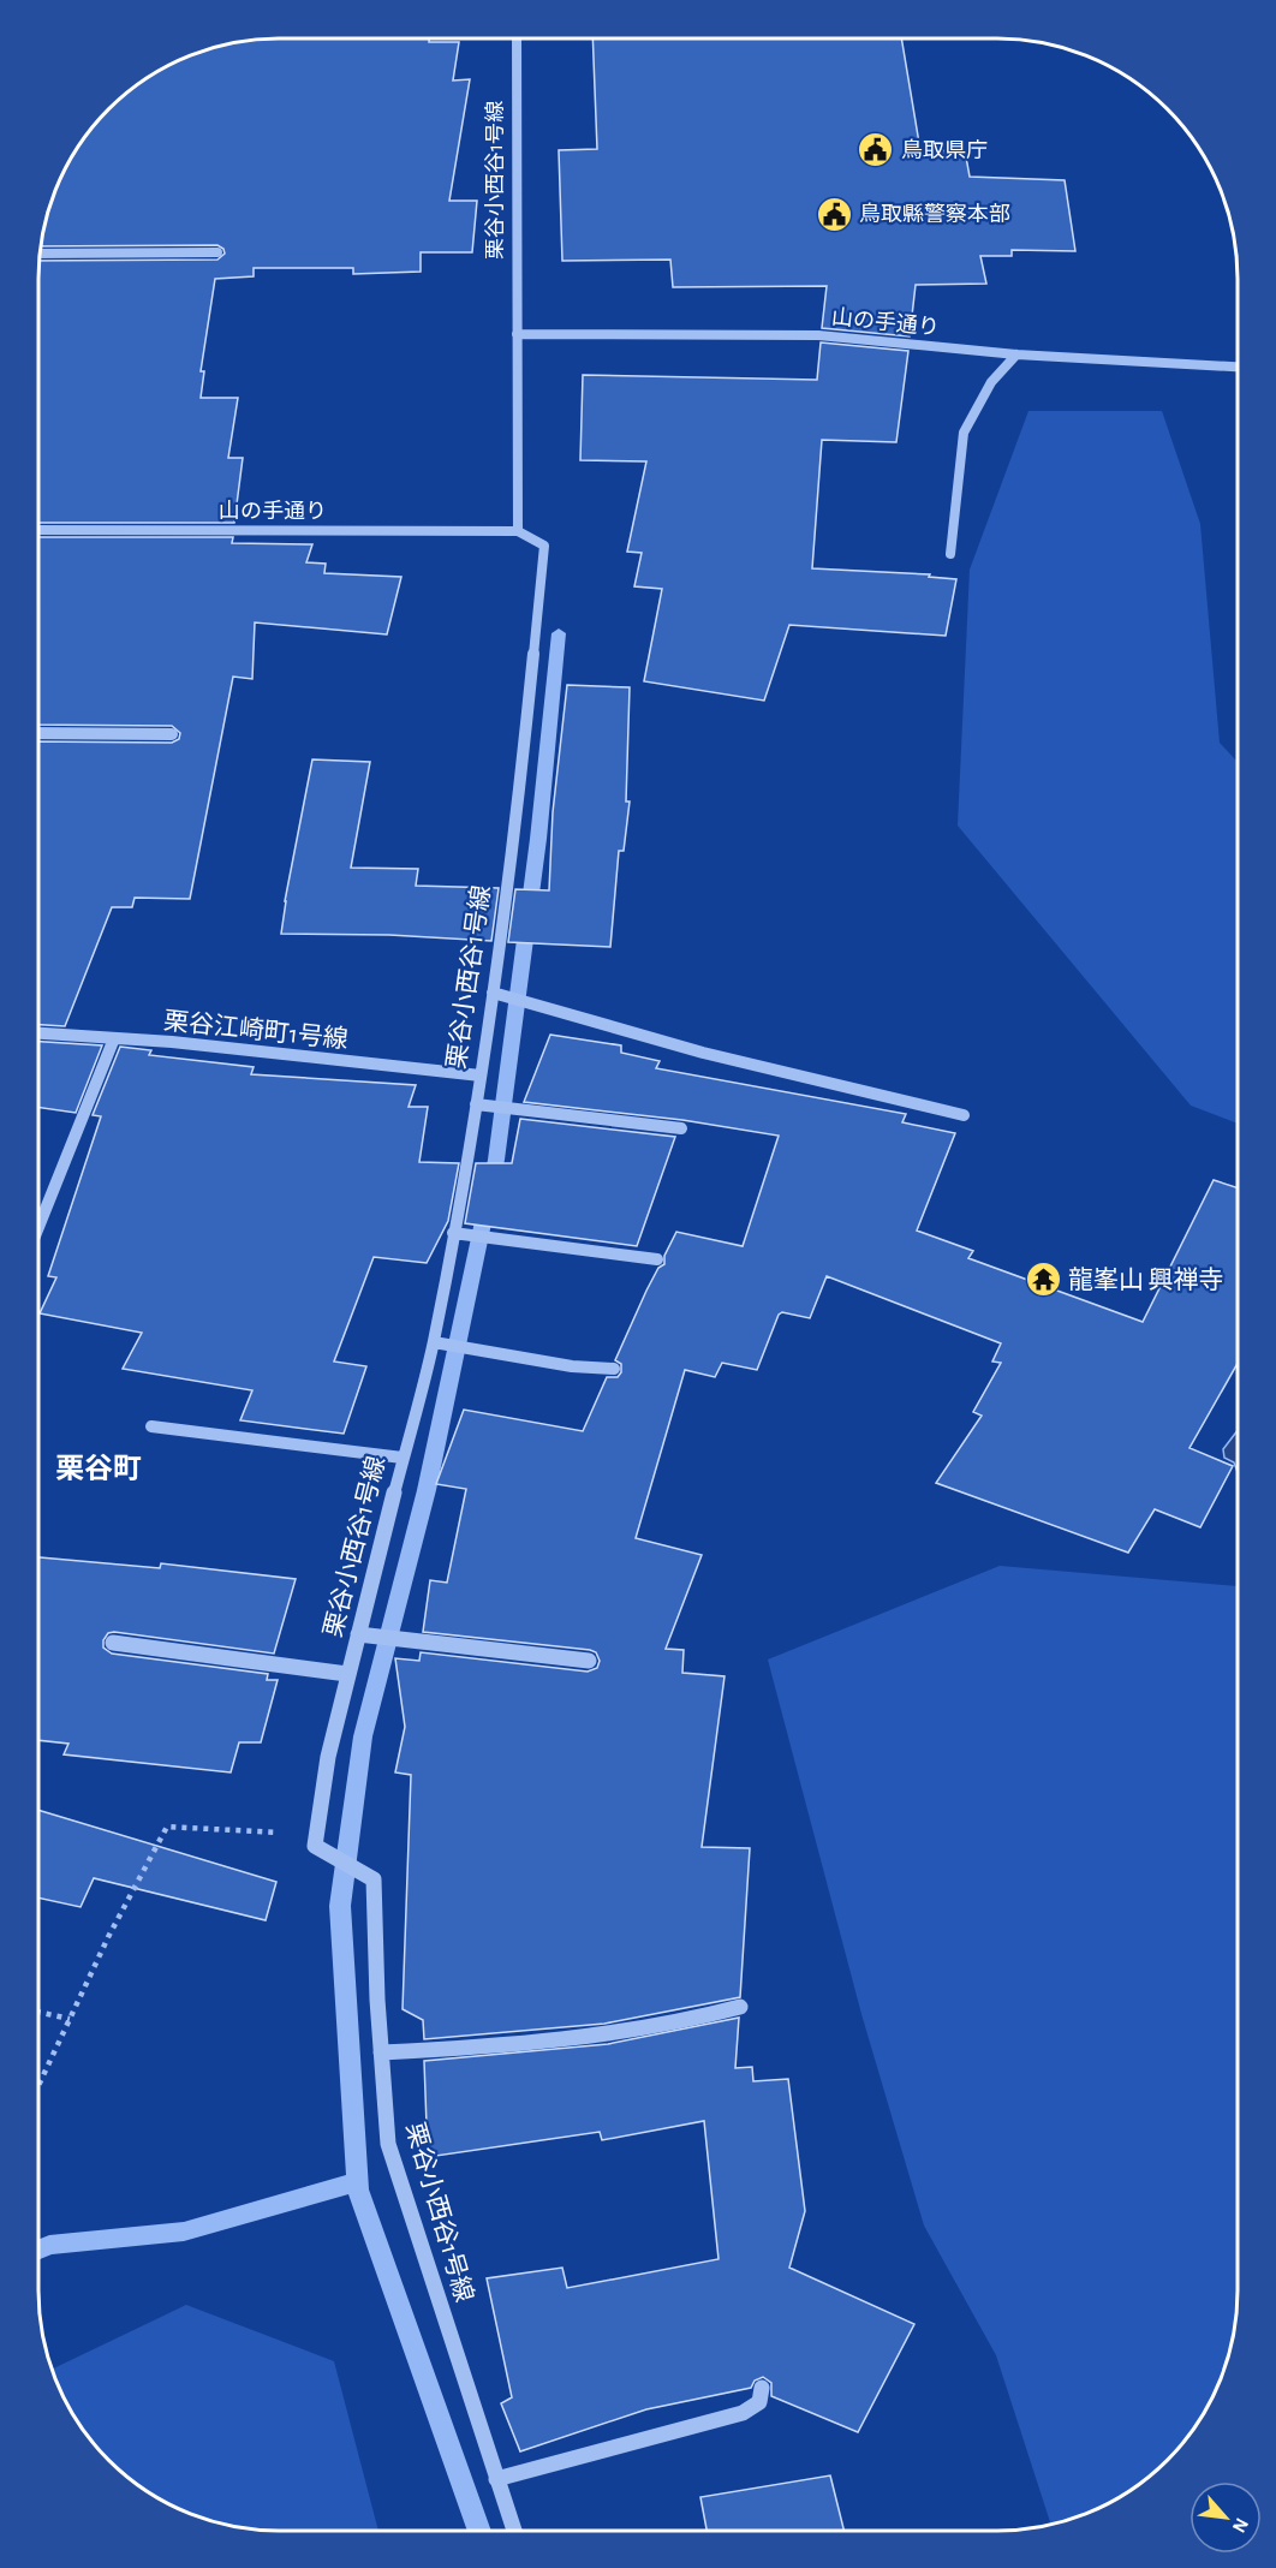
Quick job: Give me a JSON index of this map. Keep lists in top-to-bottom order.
{
  "streets": {
    "street": ["栗谷小西谷1号線", "山の手通り", "栗谷江崎町1号線"]
  },
  "crossings": [
    ["栗谷小西谷1号線", "山の手通り"],
    ["栗谷小西谷1号線", "栗谷江崎町1号線"]
  ],
  "districts": ["栗谷町"],
  "places": {
    "public building": ["鳥取県庁", "鳥取縣警察本部"],
    "temple": ["龍峯山 興禅寺"]
  },
  "north": "bottom right"
}
